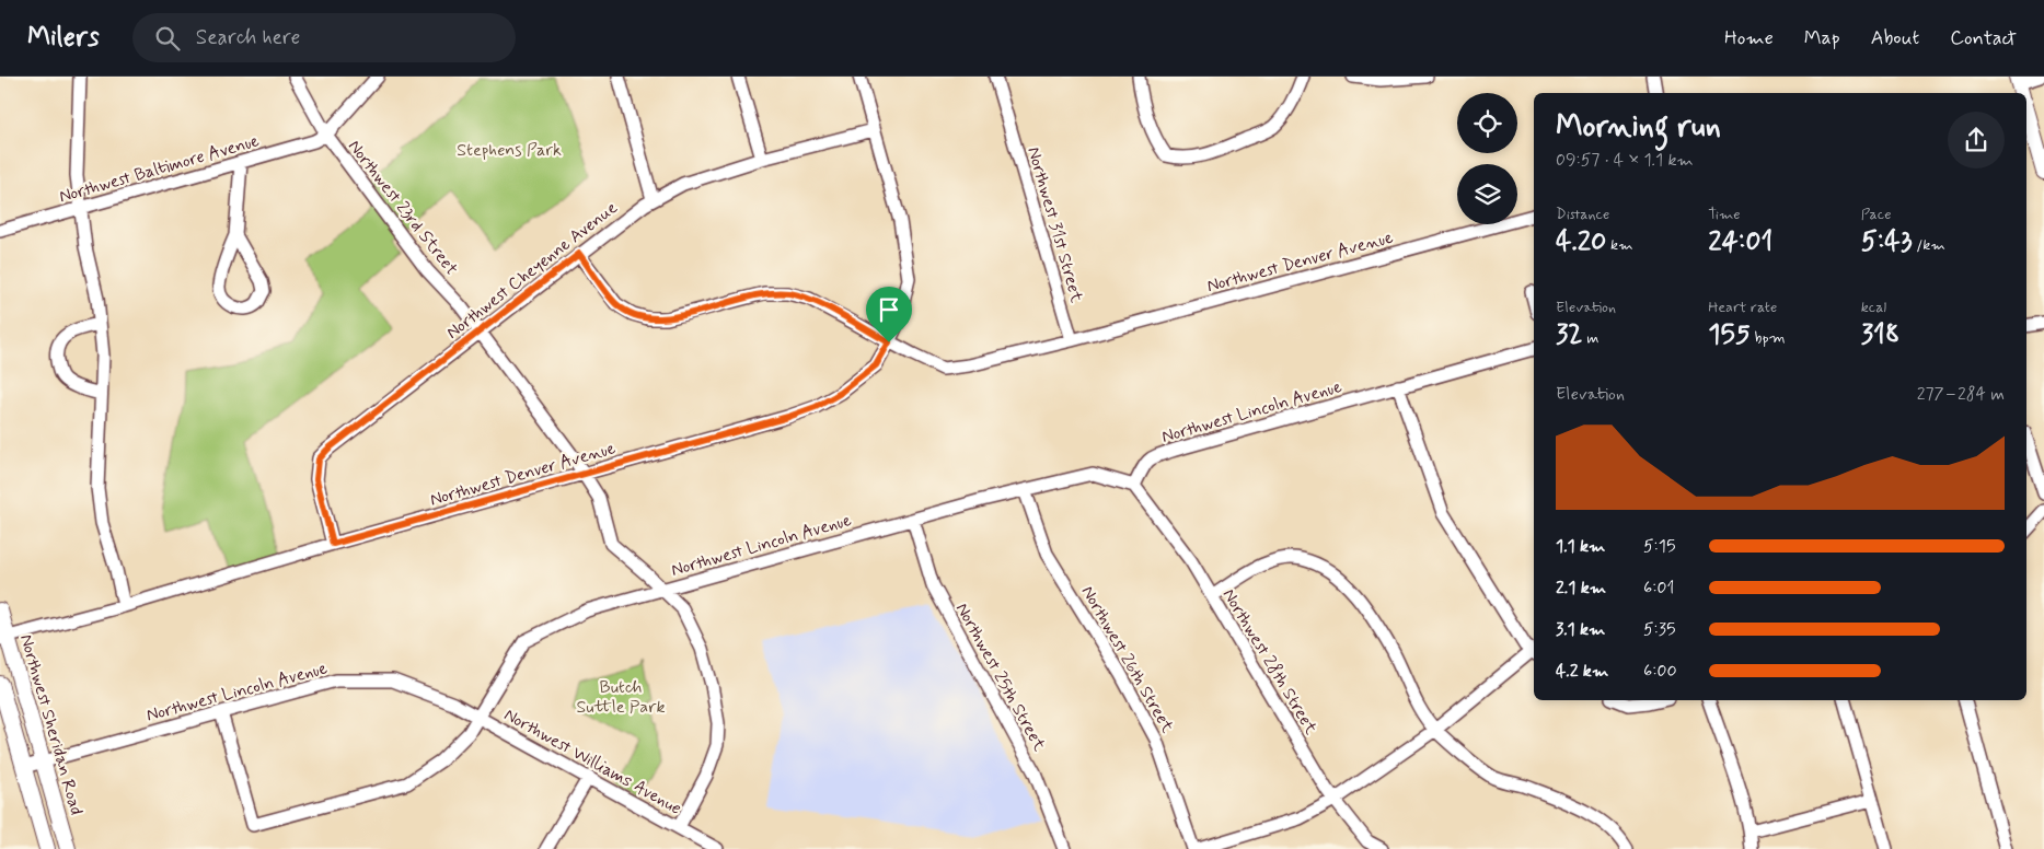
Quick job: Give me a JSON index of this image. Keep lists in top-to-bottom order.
{
  "streets": {
    "main road": ["Northwest Sheridan Road"],
    "street": [
      "Northwest Baltimore Avenue",
      "Northwest 23rd Street",
      "Northwest 31st Street",
      "Northwest Denver Avenue",
      "Northwest Cheyenne Avenue",
      "Northwest Lincoln Avenue",
      "Northwest 26th Street",
      "Northwest 28th Street",
      "Northwest 25th Street",
      "Northwest Williams Avenue"
    ]
  },
  "crossings": [
    ["Northwest Baltimore Avenue", "Northwest 23rd Street"],
    ["Northwest 23rd Street", "Northwest Denver Avenue"],
    ["Northwest 23rd Street", "Northwest Cheyenne Avenue"],
    ["Northwest 23rd Street", "Northwest Lincoln Avenue"],
    ["Northwest 23rd Street", "Northwest Williams Avenue"],
    ["Northwest 31st Street", "Northwest Denver Avenue"],
    ["Northwest Denver Avenue", "Northwest Cheyenne Avenue"],
    ["Northwest Denver Avenue", "Northwest Sheridan Road"],
    ["Northwest Lincoln Avenue", "Northwest 26th Street"],
    ["Northwest Lincoln Avenue", "Northwest 28th Street"],
    ["Northwest Lincoln Avenue", "Northwest 25th Street"],
    ["Northwest Lincoln Avenue", "Northwest Sheridan Road"],
    ["Northwest Lincoln Avenue", "Northwest Williams Avenue"]
  ],
  "parks": ["Stephens Park", "Butch Suttle Park"],
  "page": {
    "header": "Milers",
    "search": "Search here",
    "nav": [
      "Home",
      "Map",
      "About",
      "Contact"
    ],
    "heading": ["Morning run", "09:57 · 4 × 1.1 km"],
    "stats": [
      ["Distance", "4.20 km"],
      ["Time", "24:01"],
      ["Pace", "5:43 /km"],
      ["Elevation", "32 m"],
      ["Heart rate", "155 bpm"],
      ["kcal", "318"]
    ],
    "chart": ["Elevation", "277–284 m"],
    "list": [
      {
        "name": "1.1 km",
        "note": "5:15"
      },
      {
        "name": "2.1 km",
        "note": "6:01"
      },
      {
        "name": "3.1 km",
        "note": "5:35"
      },
      {
        "name": "4.2 km",
        "note": "6:00"
      }
    ]
  }
}
